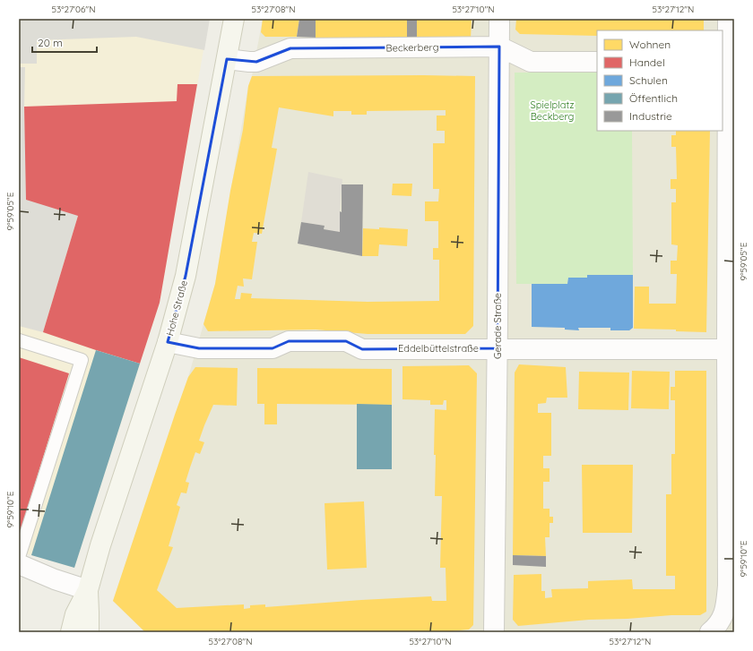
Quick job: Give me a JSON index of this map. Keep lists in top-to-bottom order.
{
  "streets": {
    "street": [
      "Beckerberg",
      "Hohe Straße",
      "Gerade Straße",
      "Eddelbüttelstraße"
    ]
  },
  "crossings": [
    ["Beckerberg", "Hohe Straße"],
    ["Beckerberg", "Gerade Straße"],
    ["Hohe Straße", "Eddelbüttelstraße"],
    ["Gerade Straße", "Eddelbüttelstraße"]
  ],
  "parks": ["Spielplatz Beckberg"],
  "legend": [
    "Wohnen",
    "Handel",
    "Schulen",
    "Öffentlich",
    "Industrie"
  ],
  "scale_bar": "20 m",
  "coordinates": [
    "53°27'06\"N",
    "53°27'08\"N",
    "53°27'10\"N",
    "53°27'12\"N",
    "9°59'05\"E",
    "9°59'10\"E"
  ]
}
